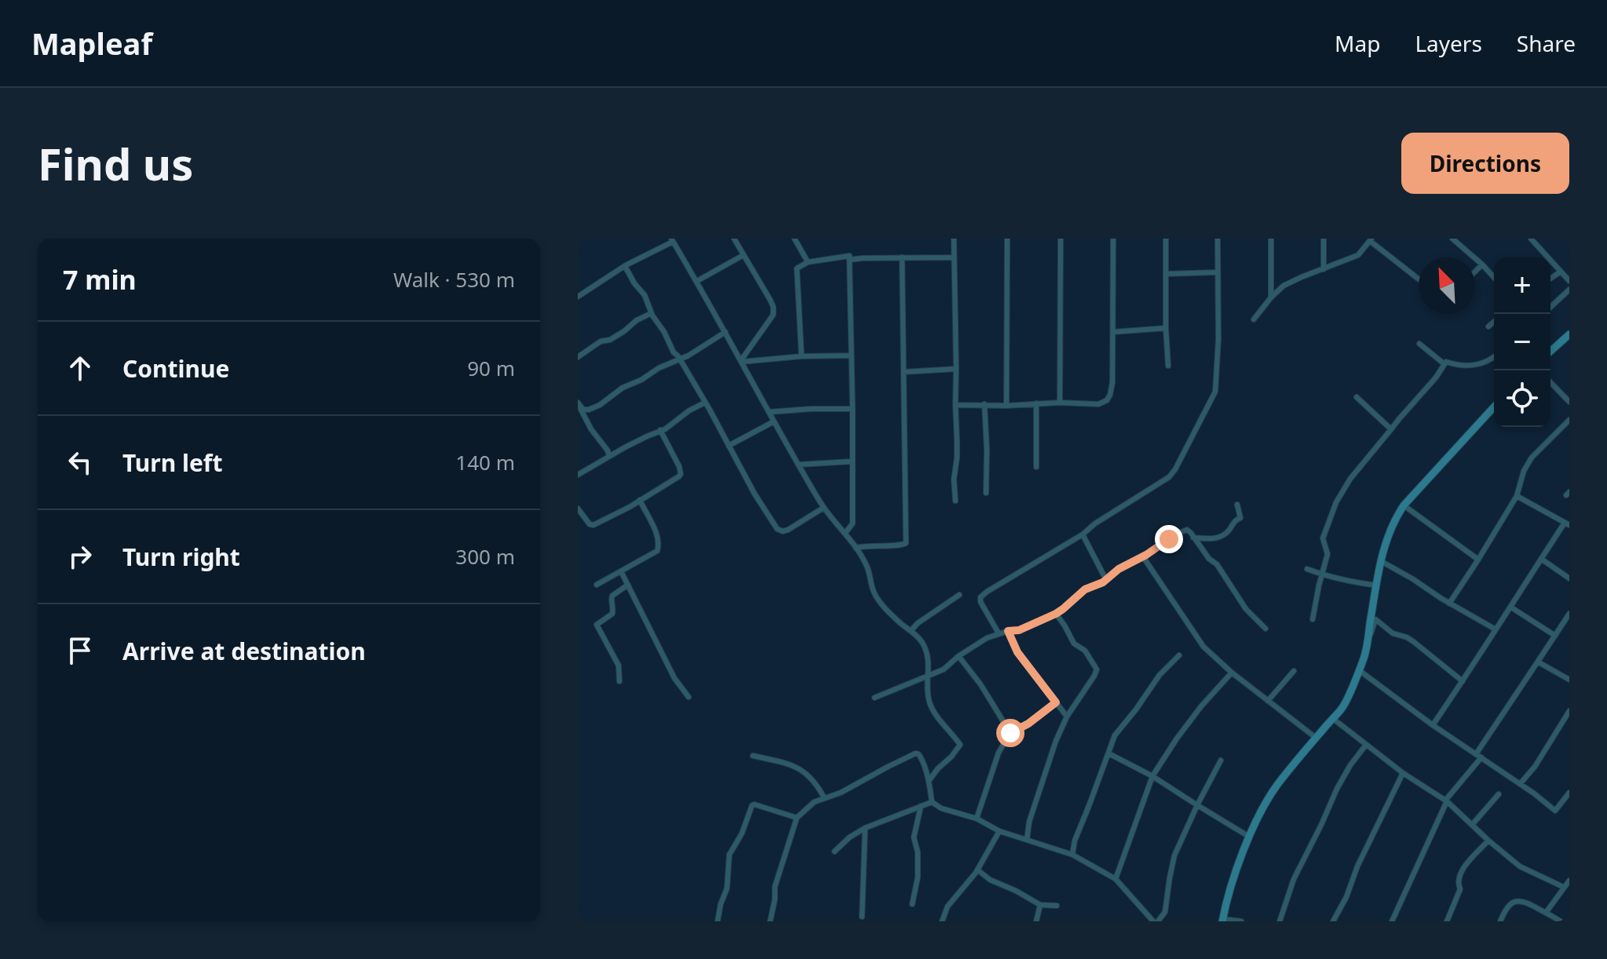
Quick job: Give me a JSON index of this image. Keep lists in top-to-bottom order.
{
  "north": "top left",
  "page": {
    "header": "Mapleaf",
    "nav": ["Map", "Layers", "Share"],
    "buttons": "Directions",
    "title": "Find us",
    "heading": ["7 min", "Walk · 530 m"],
    "map_buttons": ["+", "−"],
    "list": [
      ["Continue", "90 m"],
      ["Turn left", "140 m"],
      ["Turn right", "300 m"],
      "Arrive at destination"
    ]
  }
}
